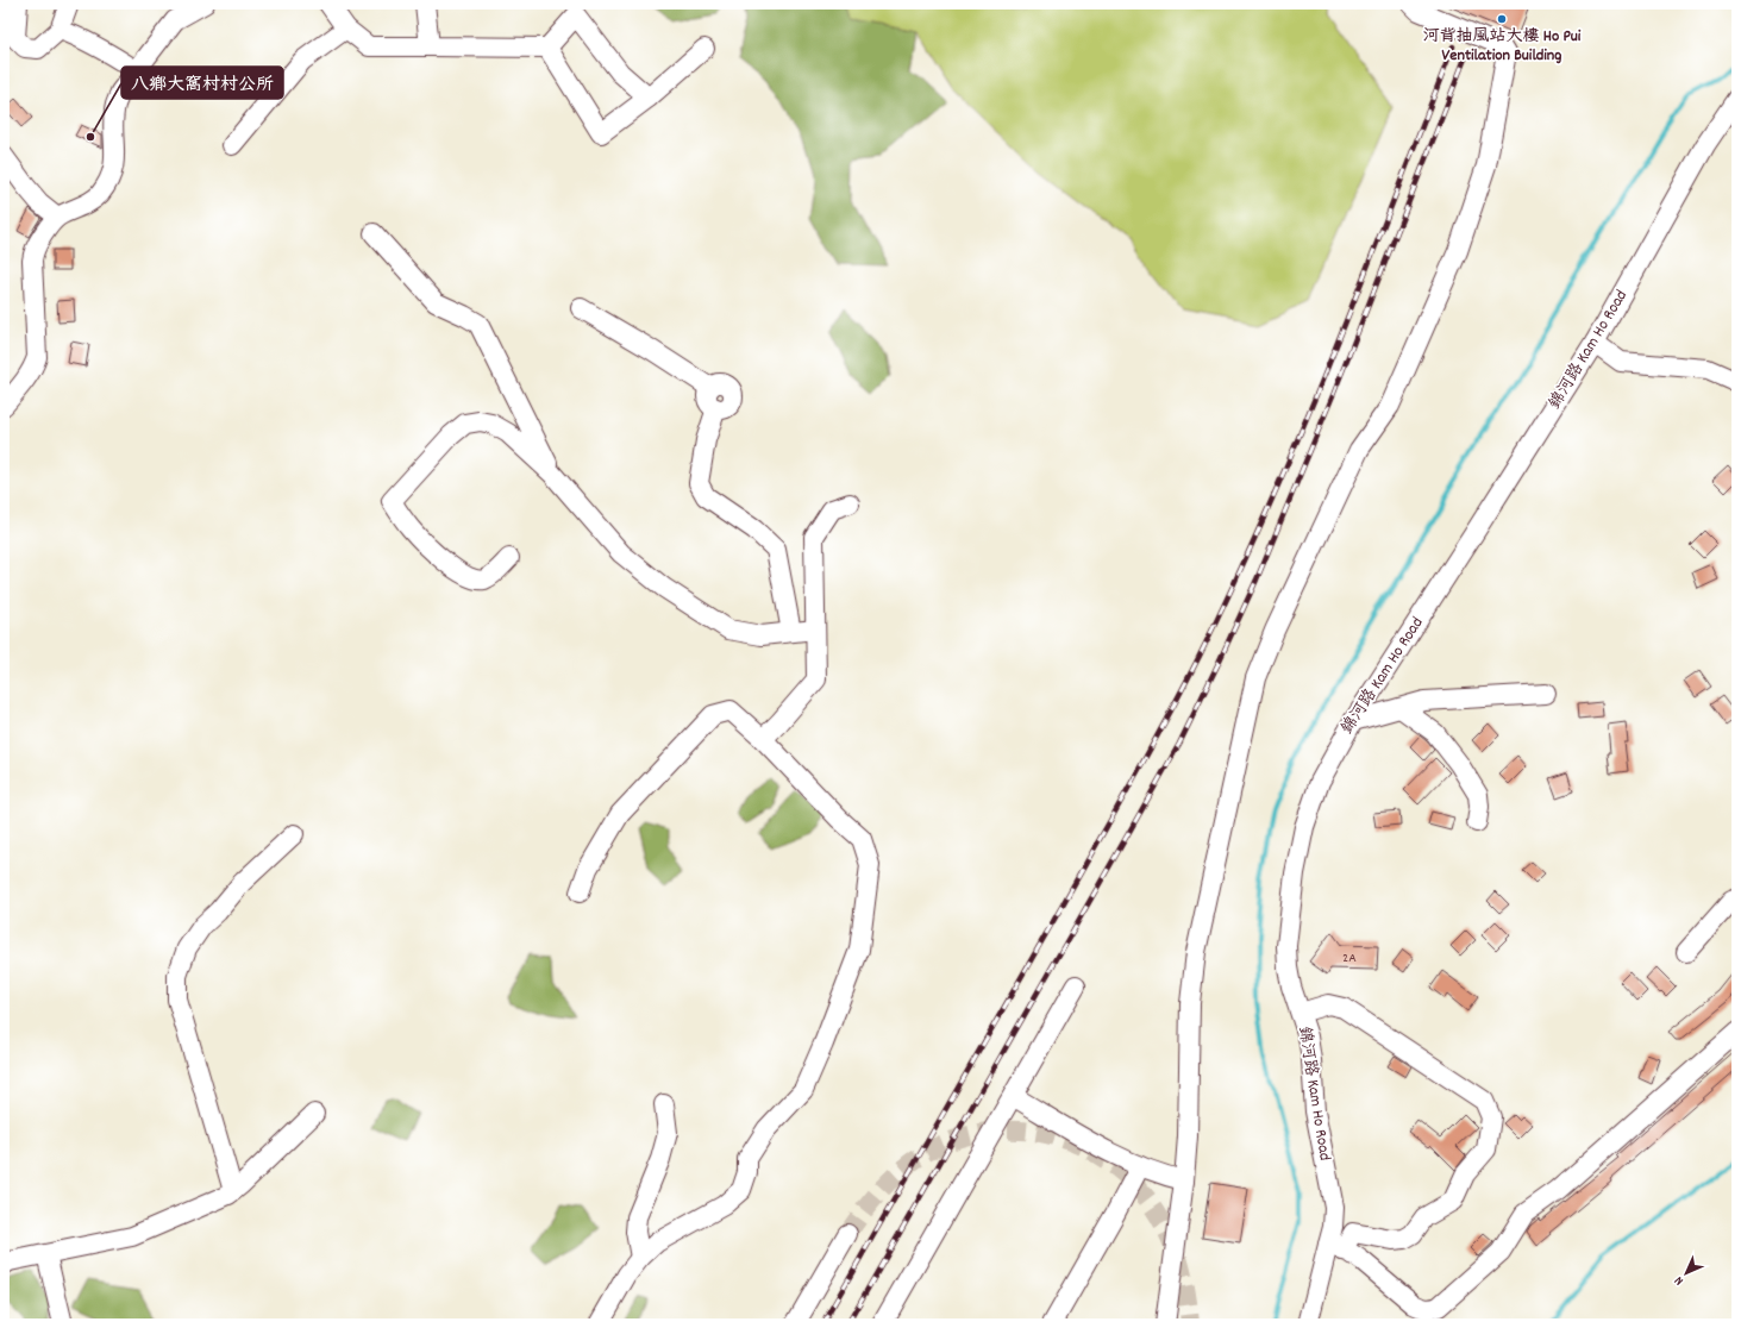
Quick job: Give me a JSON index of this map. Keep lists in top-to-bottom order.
{
  "streets": {
    "street": ["錦河路 Kam Ho Road"]
  },
  "places": ["河背抽風站大樓 Ho Pui Ventilation Building", "八鄉大窩村村公所"],
  "house_numbers": ["2A"],
  "north": "bottom left"
}
